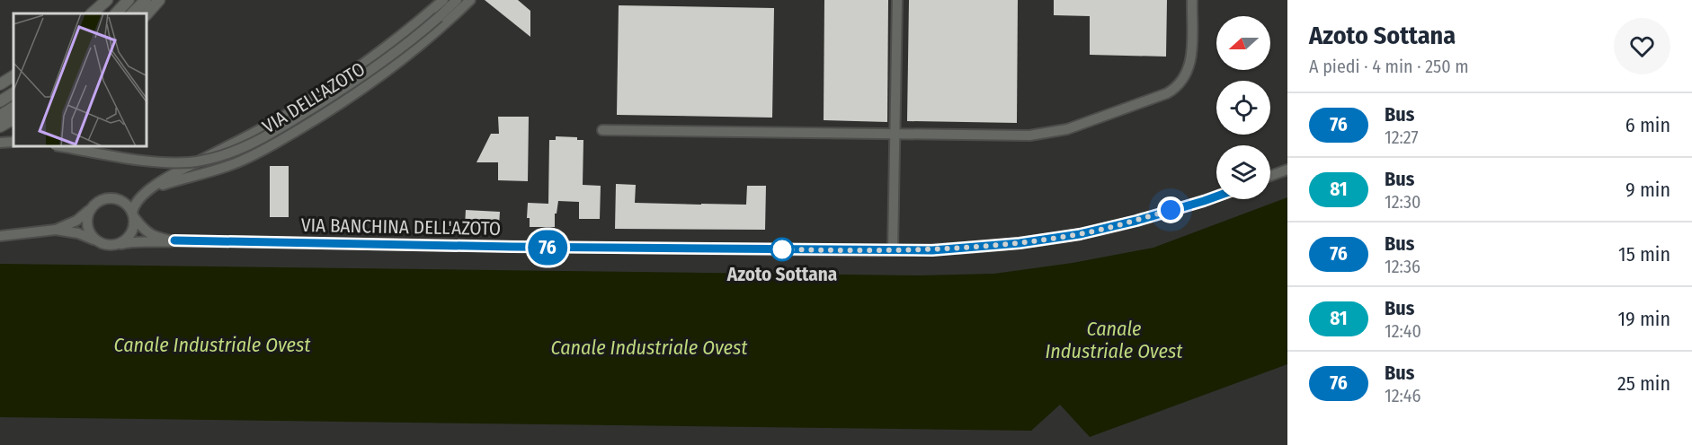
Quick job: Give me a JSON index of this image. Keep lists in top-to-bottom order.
{
  "streets": {
    "street": ["VIA DELL'AZOTO", "VIA BANCHINA DELL'AZOTO"]
  },
  "water": ["Canale Industriale Ovest"],
  "places": ["Azoto Sottana"],
  "lines": ["bus line 76"],
  "north": "left",
  "page": {
    "on_map": "76",
    "heading": ["Azoto Sottana", "A piedi · 4 min · 250 m"],
    "list": [
      {
        "mark": "76",
        "name": "Bus",
        "note": "12:27",
        "value": "6 min"
      },
      {
        "mark": "81",
        "name": "Bus",
        "note": "12:30",
        "value": "9 min"
      },
      {
        "mark": "76",
        "name": "Bus",
        "note": "12:36",
        "value": "15 min"
      },
      {
        "mark": "81",
        "name": "Bus",
        "note": "12:40",
        "value": "19 min"
      },
      {
        "mark": "76",
        "name": "Bus",
        "note": "12:46",
        "value": "25 min"
      }
    ]
  }
}
